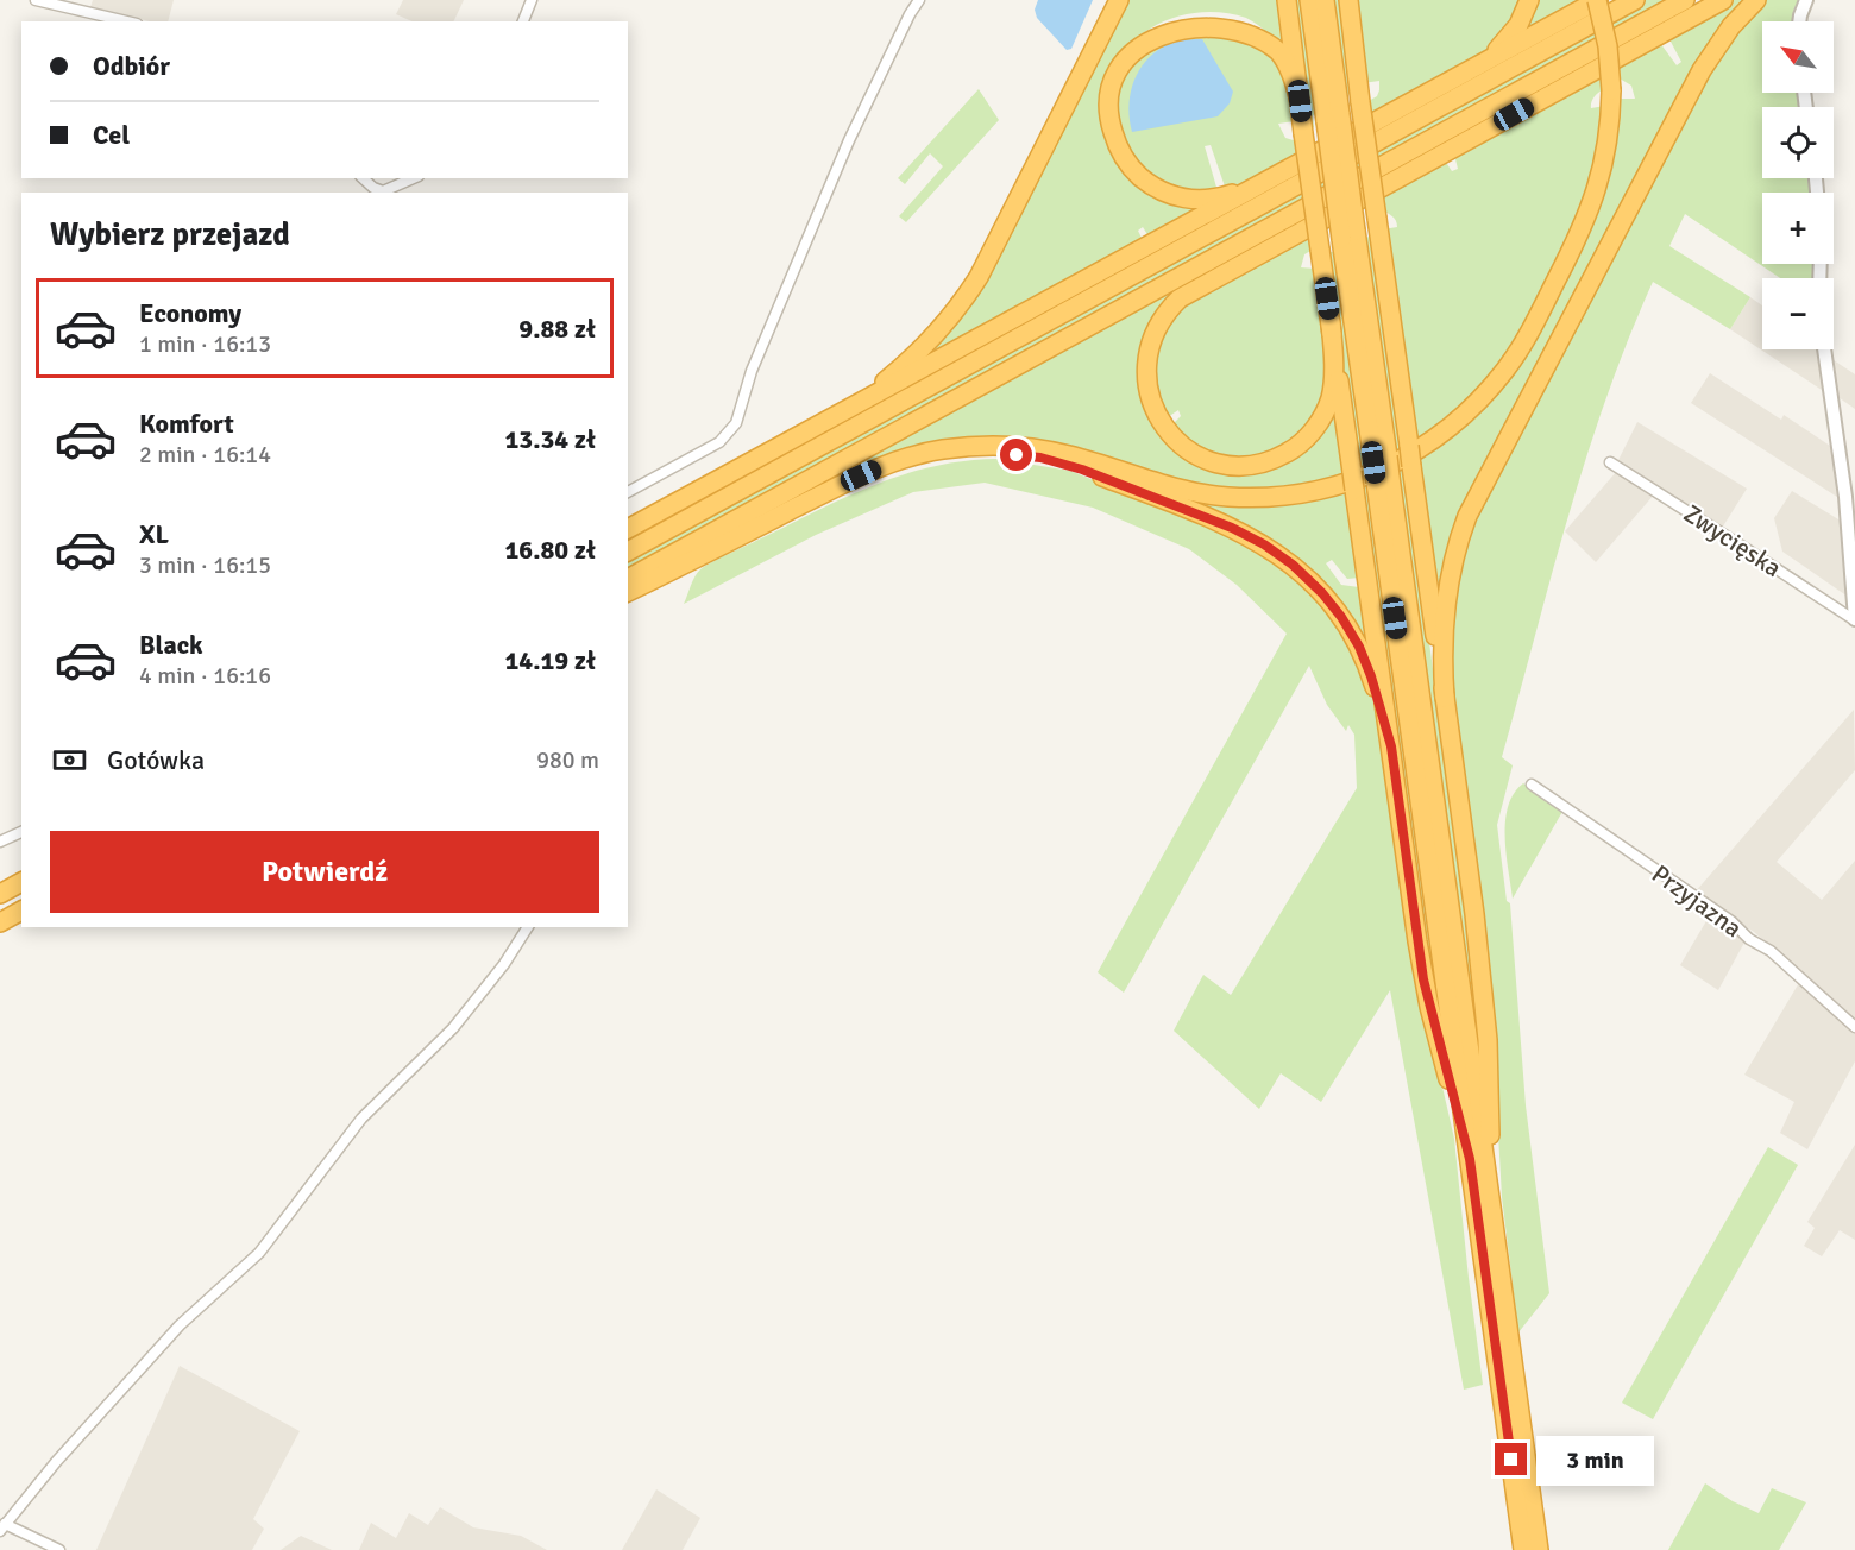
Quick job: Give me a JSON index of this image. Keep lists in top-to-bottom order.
{
  "streets": {
    "street": ["Zwycięska", "Przyjazna"]
  },
  "north": "top left",
  "page": {
    "map_buttons": ["+", "−"],
    "banner": ["Odbiór", "Cel"],
    "heading": "Wybierz przejazd",
    "list": [
      {
        "name": "Economy",
        "note": "1 min · 16:13",
        "value": "9.88 zł"
      },
      {
        "name": "Komfort",
        "note": "2 min · 16:14",
        "value": "13.34 zł"
      },
      {
        "name": "XL",
        "note": "3 min · 16:15",
        "value": "16.80 zł"
      },
      {
        "name": "Black",
        "note": "4 min · 16:16",
        "value": "14.19 zł"
      }
    ],
    "pay": ["Gotówka", "980 m"],
    "buttons": "Potwierdź",
    "bubble": "3 min"
  }
}
